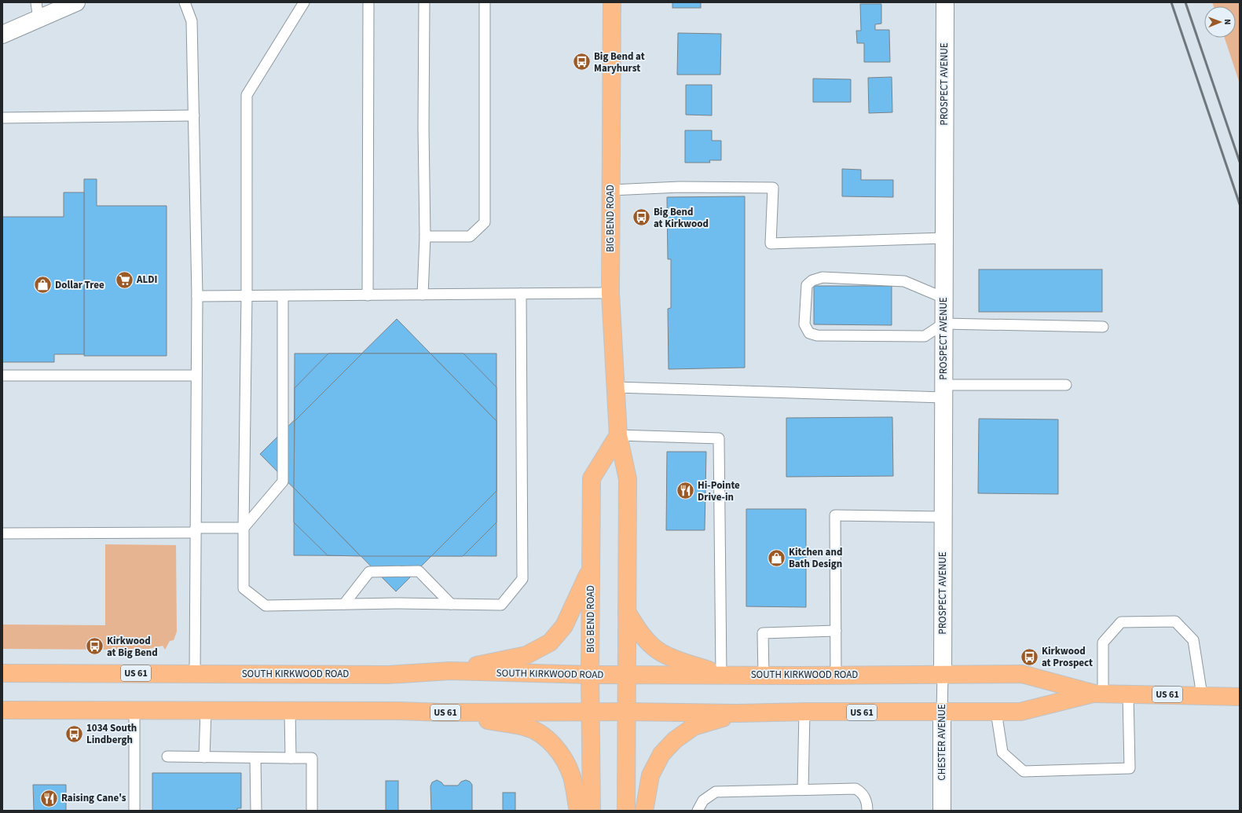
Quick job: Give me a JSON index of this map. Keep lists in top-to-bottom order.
{
  "streets": {
    "main road": ["BIG BEND ROAD", "US 61", "SOUTH KIRKWOOD ROAD"],
    "street": ["PROSPECT AVENUE", "CHESTER AVENUE"]
  },
  "crossings": [
    ["PROSPECT AVENUE", "SOUTH KIRKWOOD ROAD"],
    ["PROSPECT AVENUE", "CHESTER AVENUE"],
    ["BIG BEND ROAD", "SOUTH KIRKWOOD ROAD"],
    ["SOUTH KIRKWOOD ROAD", "CHESTER AVENUE"]
  ],
  "places": {
    "bus stop": [
      "Big Bend at Maryhurst",
      "Big Bend at Kirkwood",
      "Kirkwood at Big Bend",
      "Kirkwood at Prospect",
      "1034 South Lindbergh"
    ],
    "supermarket": ["ALDI"],
    "shop": ["Dollar Tree", "Kitchen and Bath Design"],
    "restaurant": ["Hi-Pointe Drive-in", "Raising Cane's"]
  },
  "north": "right"
}
